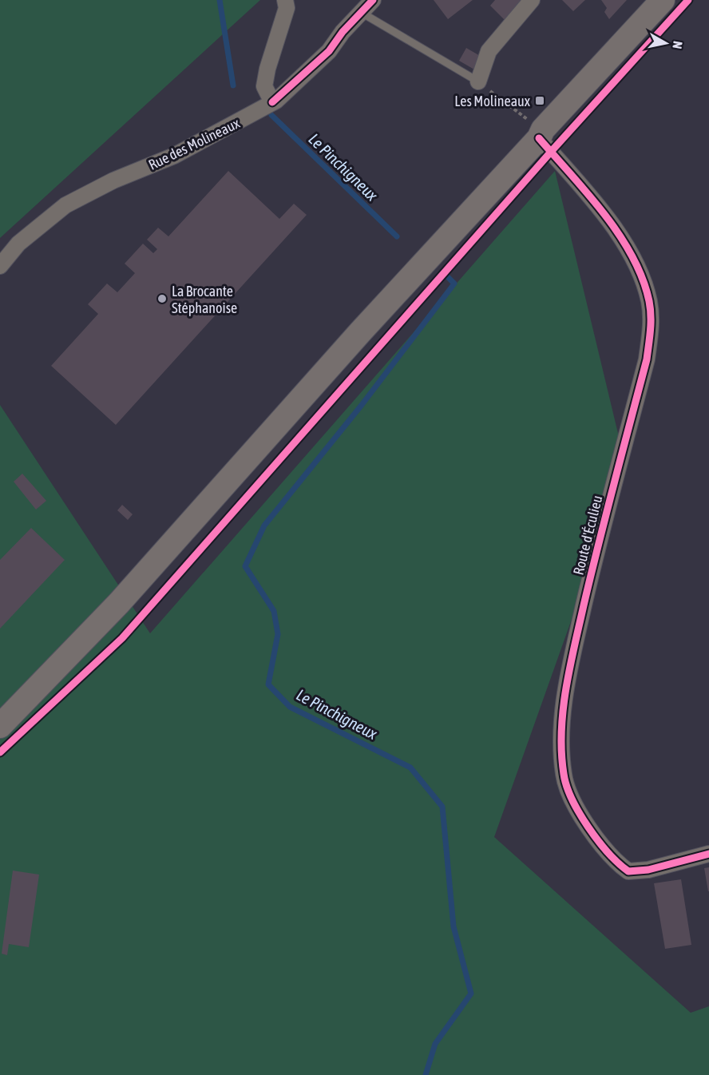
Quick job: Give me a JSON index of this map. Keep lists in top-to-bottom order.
{
  "streets": {
    "street": ["Rue des Molineaux", "Route d'Éculieu"]
  },
  "water": ["Le Pinchigneux"],
  "places": {
    "transit": ["Les Molineaux"],
    "other": ["La Brocante Stéphanoise"]
  },
  "north": "right"
}
